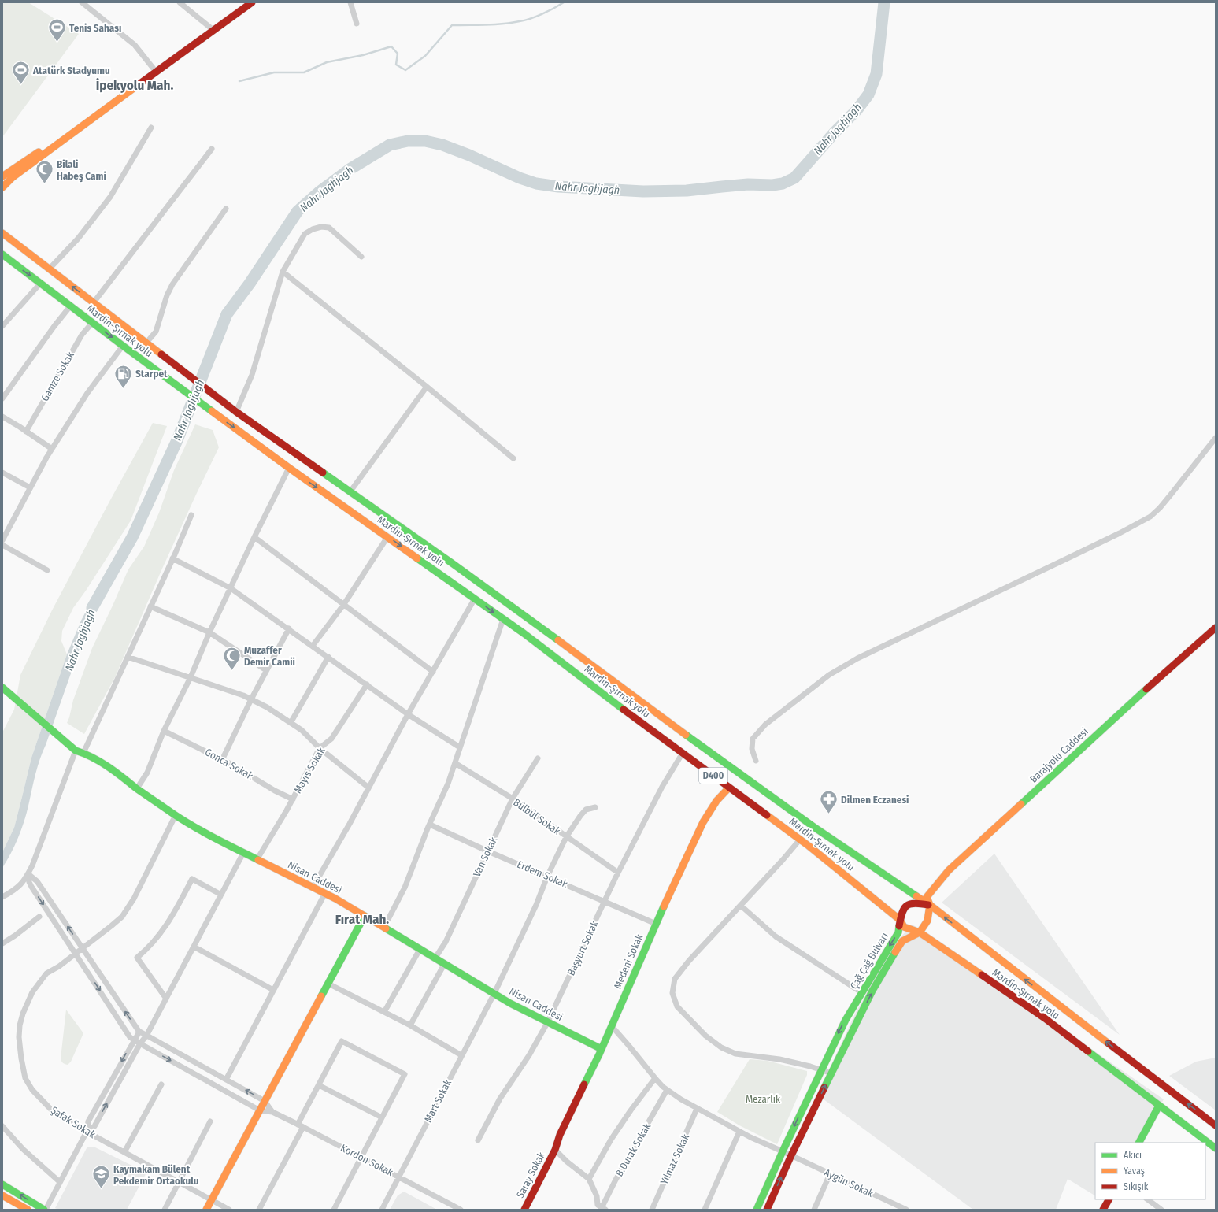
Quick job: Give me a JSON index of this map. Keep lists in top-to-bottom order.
{
  "streets": {
    "main road": [
      "Mardin-Şırnak yolu",
      "Barajyolu Caddesi",
      "D400",
      "Nisan Caddesi",
      "Çağ Çağ Bulvarı",
      "Medeni Sokak",
      "Saray Sokak"
    ],
    "street": [
      "Gamze Sokak",
      "Gonca Sokak",
      "Mayıs Sokak",
      "Bülbül Sokak",
      "Van Sokak",
      "Erdem Sokak",
      "Başyurt Sokak",
      "Mart Sokak",
      "Şafak Sokak",
      "B.Durak Sokak",
      "Yılmaz Sokak",
      "Kordon Sokak",
      "Aygün Sokak"
    ]
  },
  "crossings": [
    ["Mardin-Şırnak yolu", "Gamze Sokak"],
    ["Mardin-Şırnak yolu", "Barajyolu Caddesi"],
    ["Mardin-Şırnak yolu", "Başyurt Sokak"],
    ["Mardin-Şırnak yolu", "Çağ Çağ Bulvarı"],
    ["Mardin-Şırnak yolu", "Medeni Sokak"],
    ["Barajyolu Caddesi", "Çağ Çağ Bulvarı"],
    ["Gonca Sokak", "Mayıs Sokak"],
    ["Mayıs Sokak", "Nisan Caddesi"],
    ["Bülbül Sokak", "Van Sokak"],
    ["Bülbül Sokak", "Başyurt Sokak"],
    ["Bülbül Sokak", "Mart Sokak"],
    ["Van Sokak", "Erdem Sokak"],
    ["Van Sokak", "Nisan Caddesi"],
    ["Erdem Sokak", "Başyurt Sokak"],
    ["Erdem Sokak", "Medeni Sokak"],
    ["Erdem Sokak", "Mart Sokak"],
    ["Nisan Caddesi", "Başyurt Sokak"],
    ["Nisan Caddesi", "Medeni Sokak"],
    ["Nisan Caddesi", "Mart Sokak"],
    ["Nisan Caddesi", "Şafak Sokak"],
    ["Çağ Çağ Bulvarı", "Aygün Sokak"],
    ["Medeni Sokak", "Saray Sokak"],
    ["Medeni Sokak", "Aygün Sokak"],
    ["Mart Sokak", "Kordon Sokak"],
    ["B.Durak Sokak", "Aygün Sokak"],
    ["Yılmaz Sokak", "Aygün Sokak"]
  ],
  "districts": ["İpekyolu Mah.", "Fırat Mah."],
  "water": ["Nahr Jaghjagh"],
  "parks": ["Mezarlık"],
  "places": {
    "sports": ["Tenis Sahası", "Atatürk Stadyumu"],
    "mosque": ["Bilali Habeş Cami", "Muzaffer Demir Camii"],
    "fuel station": ["Starpet"],
    "pharmacy": ["Dilmen Eczanesi"],
    "school or university": ["Kaymakam Bülent Pekdemir Ortaokulu"]
  },
  "legend": ["Akıcı", "Yavaş", "Sıkışık"]
}
